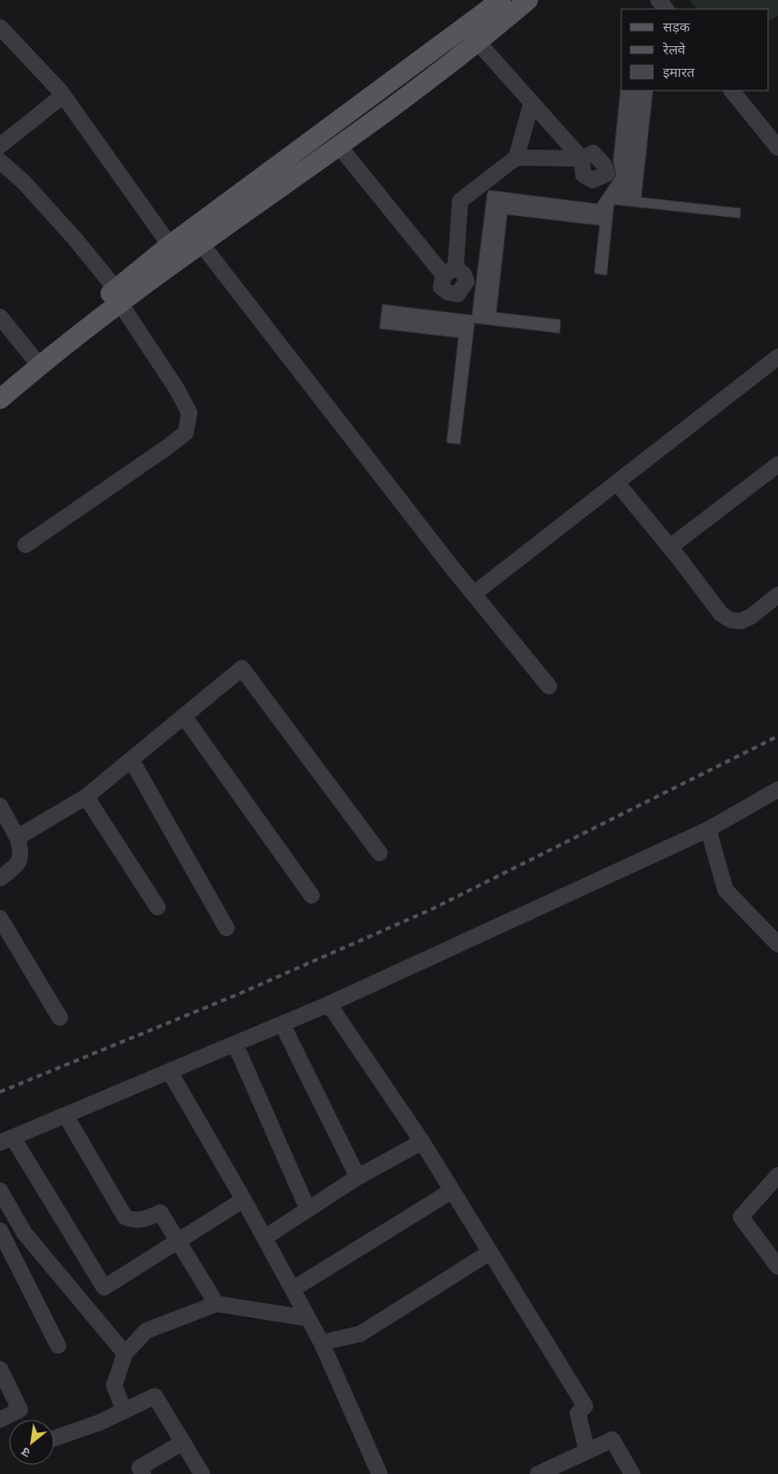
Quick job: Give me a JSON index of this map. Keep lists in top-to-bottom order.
{
  "legend": ["सड़क", "रेलवे", "इमारत"],
  "north": "bottom left"
}
